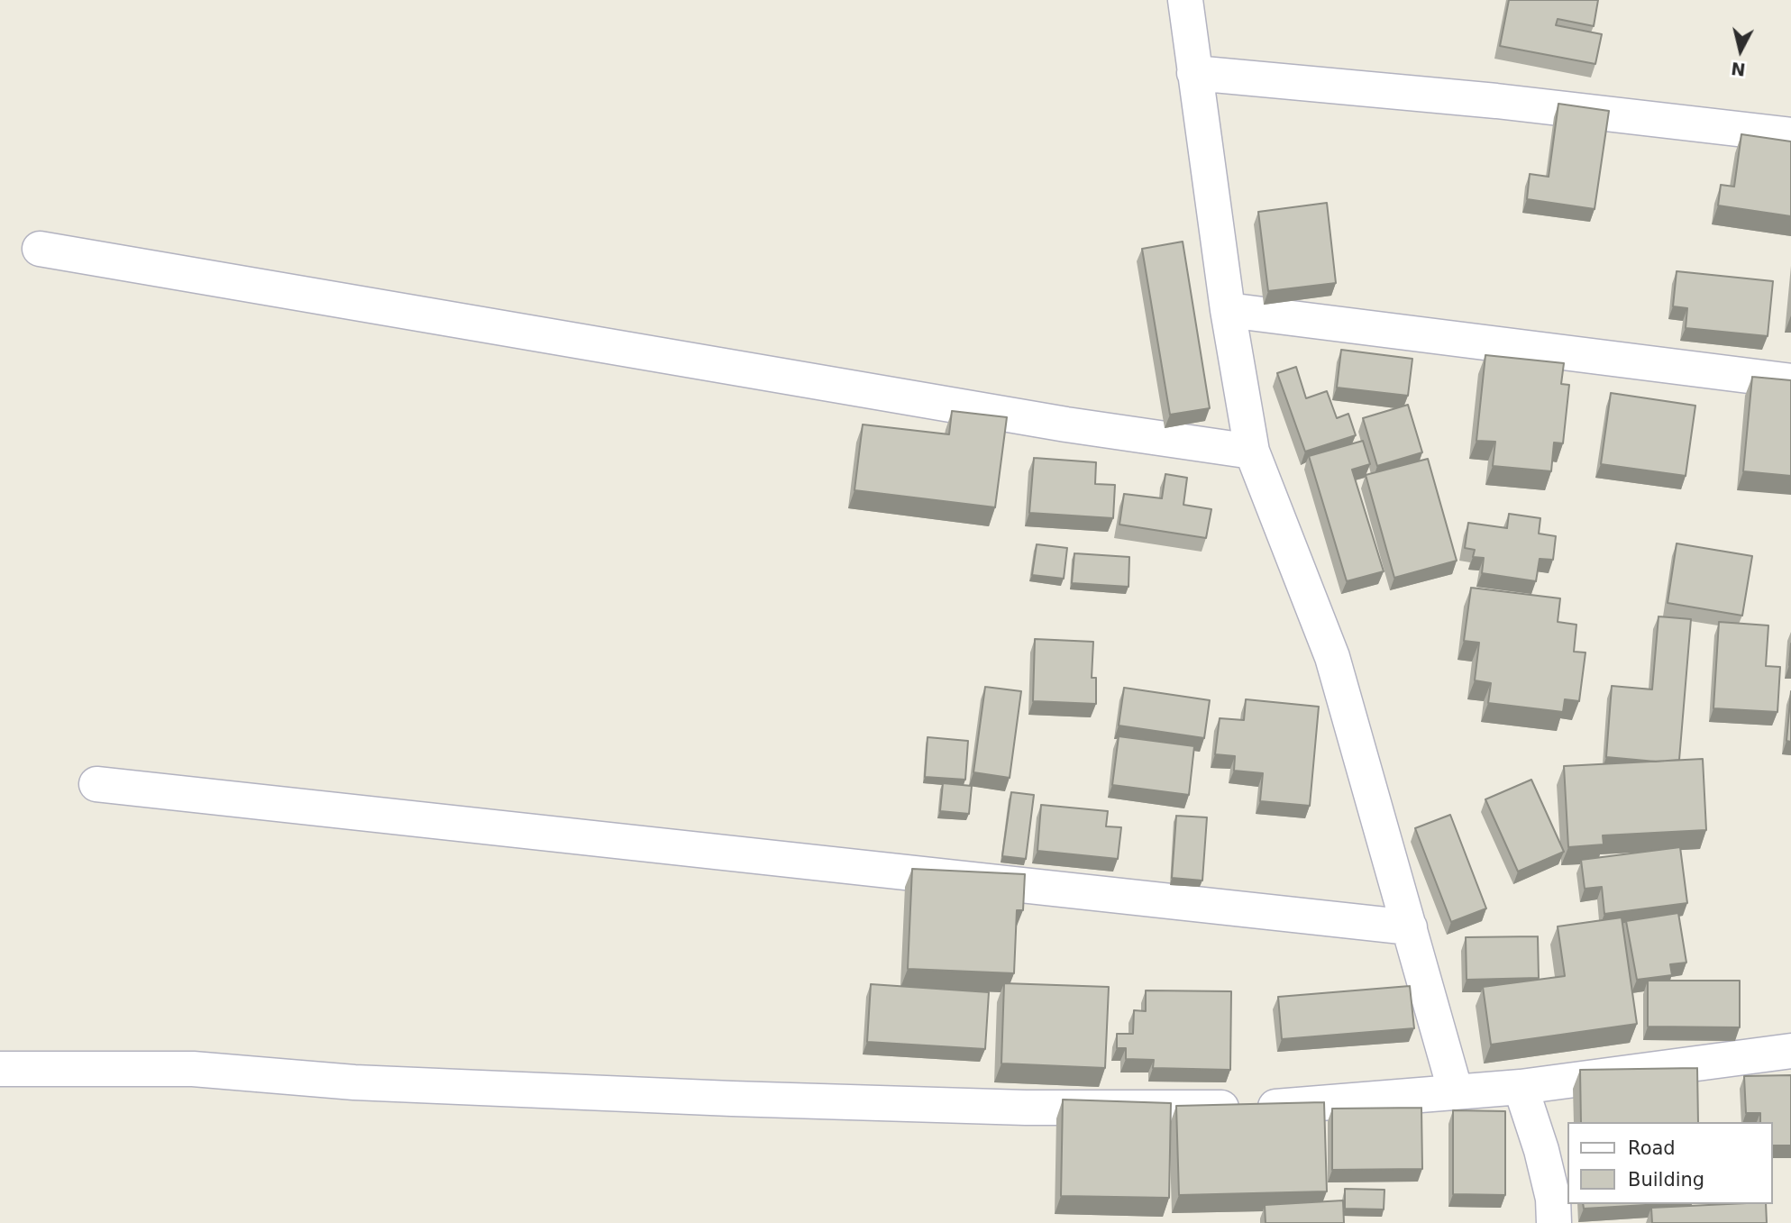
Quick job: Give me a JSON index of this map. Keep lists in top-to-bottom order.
{
  "legend": ["Road", "Building"],
  "north": "bottom"
}
